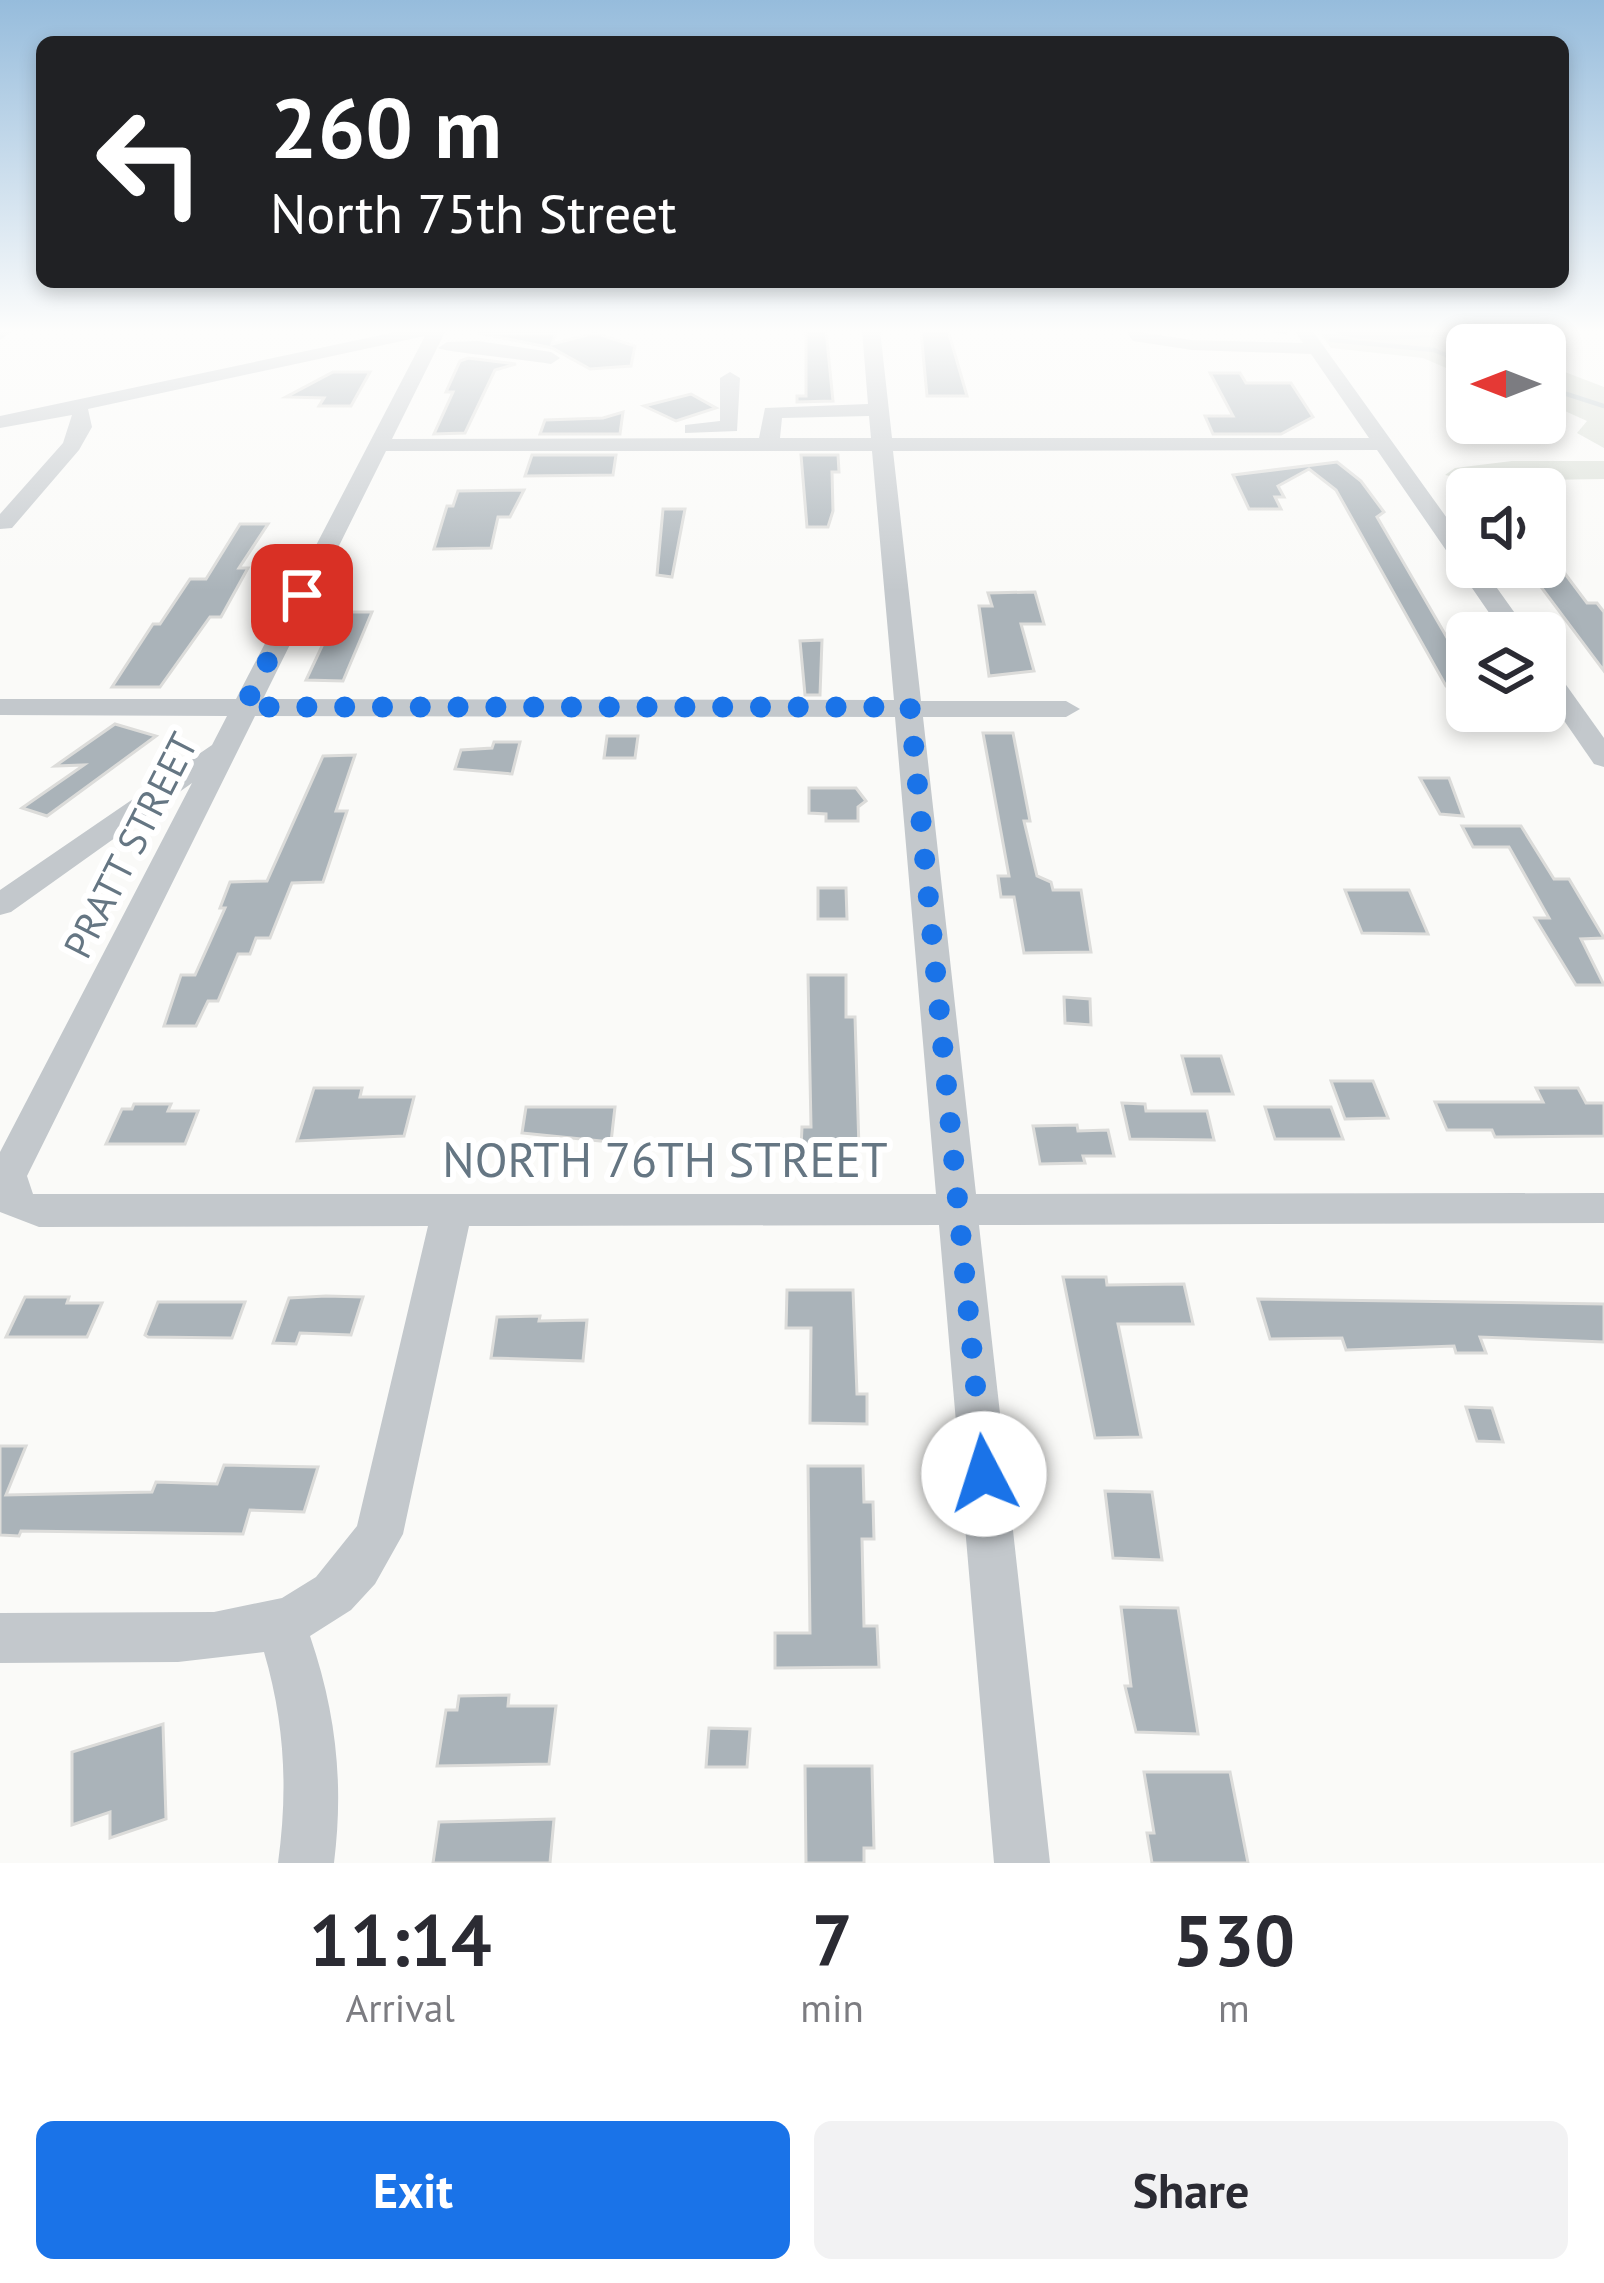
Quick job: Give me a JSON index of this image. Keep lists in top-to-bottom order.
{
  "streets": {
    "street": ["PRATT STREET", "NORTH 76TH STREET"]
  },
  "crossings": [
    ["PRATT STREET", "NORTH 76TH STREET"]
  ],
  "north": "left",
  "page": {
    "turn": ["260 m", "North 75th Street"],
    "eta": [
      "11:14",
      "Arrival",
      "7",
      "min",
      "530",
      "m"
    ],
    "buttons": ["Exit", "Share"]
  }
}
